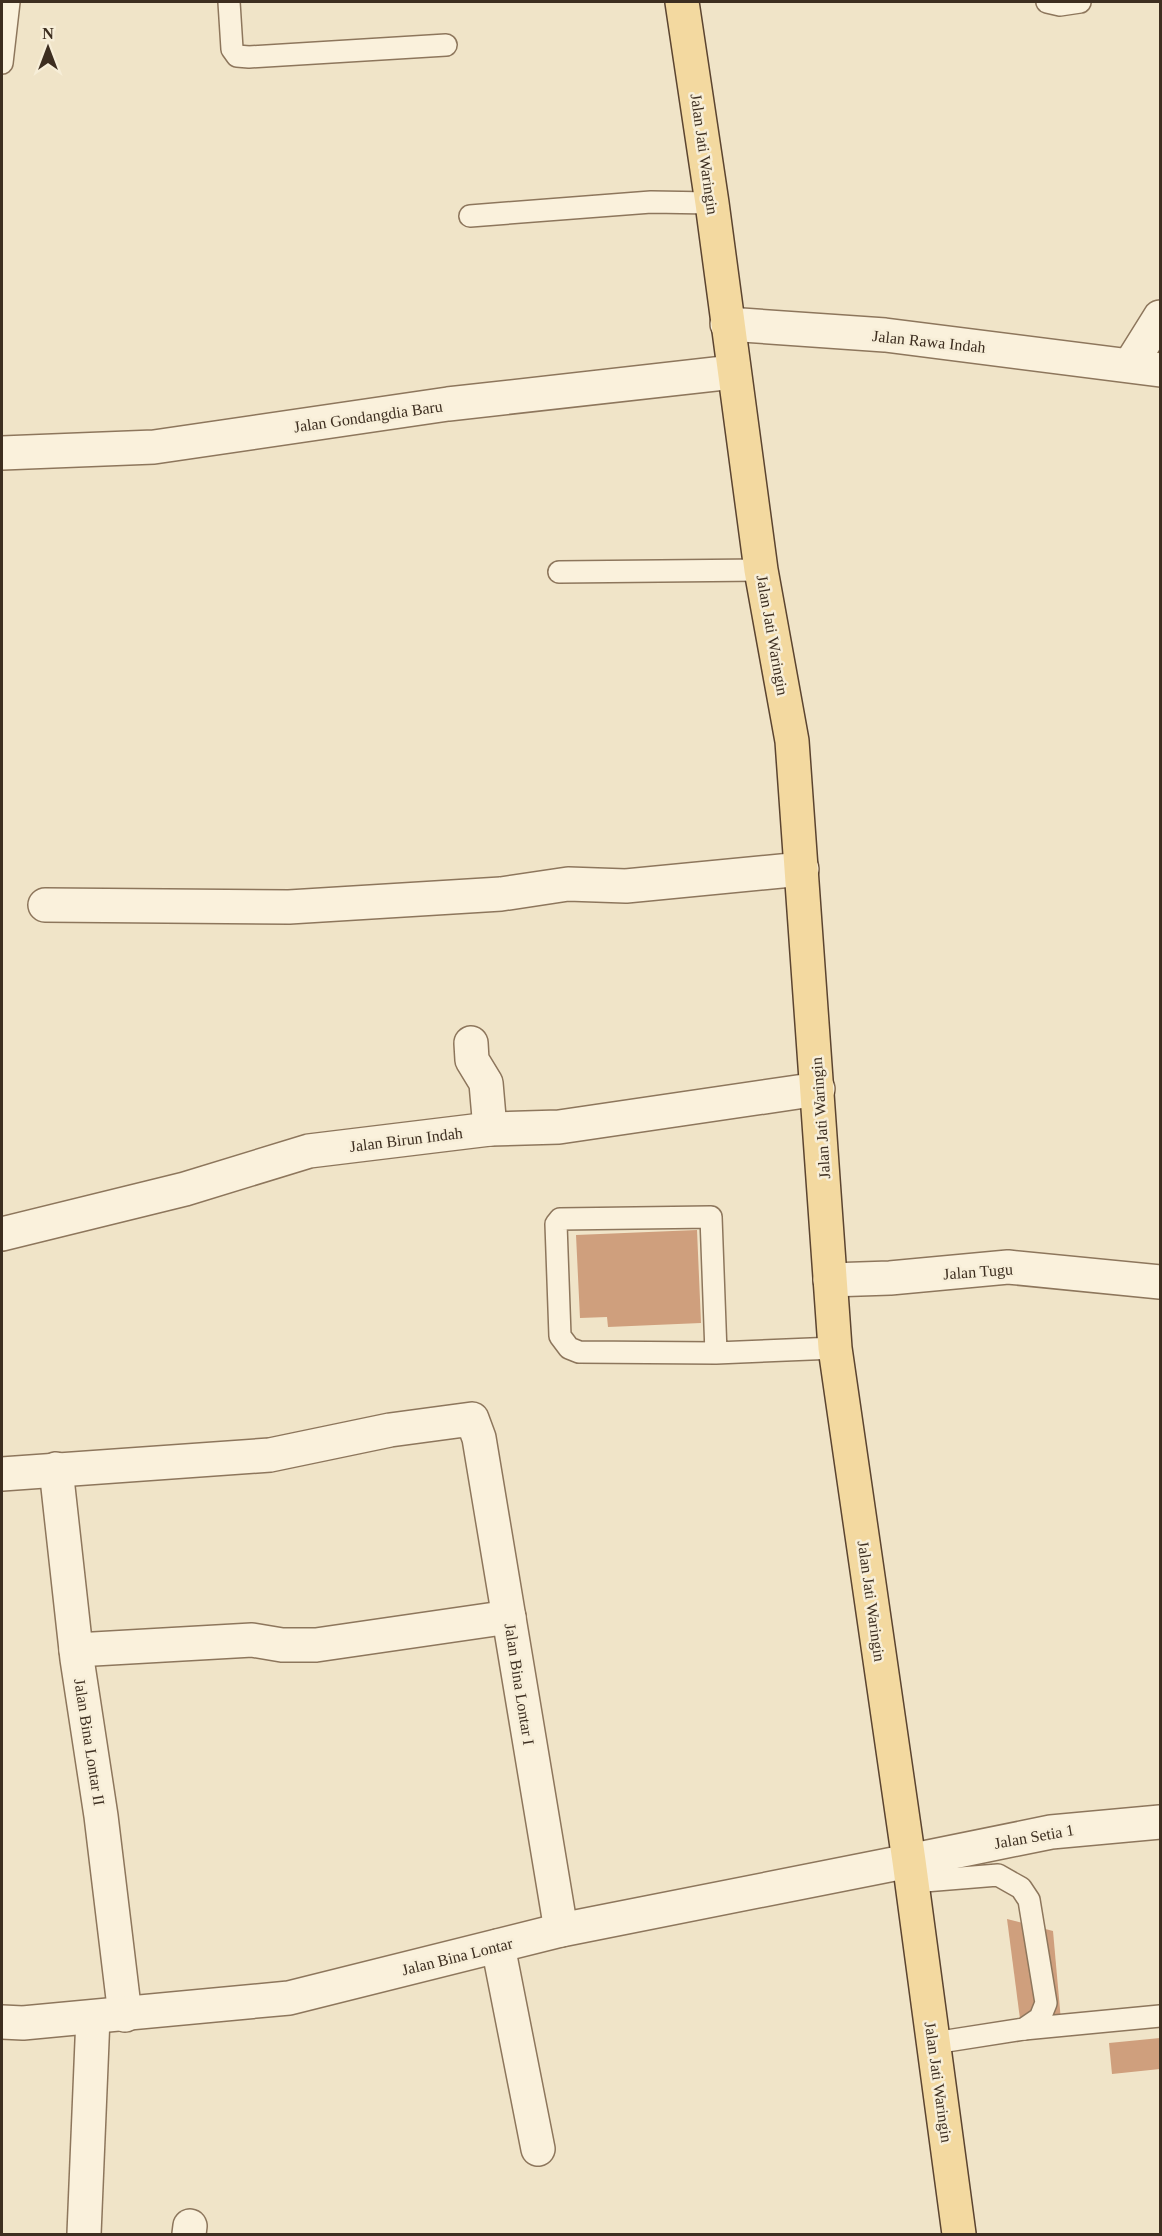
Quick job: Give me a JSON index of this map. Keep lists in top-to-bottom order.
{
  "streets": {
    "main road": ["Jalan Jati Waringin"],
    "street": [
      "Jalan Rawa Indah",
      "Jalan Gondangdia Baru",
      "Jalan Birun Indah",
      "Jalan Tugu",
      "Jalan Bina Lontar I",
      "Jalan Bina Lontar II",
      "Jalan Setia 1",
      "Jalan Bina Lontar"
    ]
  },
  "crossings": [
    ["Jalan Jati Waringin", "Jalan Rawa Indah"],
    ["Jalan Jati Waringin", "Jalan Gondangdia Baru"],
    ["Jalan Jati Waringin", "Jalan Birun Indah"],
    ["Jalan Jati Waringin", "Jalan Tugu"],
    ["Jalan Jati Waringin", "Jalan Setia 1"],
    ["Jalan Jati Waringin", "Jalan Bina Lontar"],
    ["Jalan Bina Lontar I", "Jalan Bina Lontar II"],
    ["Jalan Bina Lontar I", "Jalan Bina Lontar"],
    ["Jalan Bina Lontar II", "Jalan Bina Lontar"],
    ["Jalan Setia 1", "Jalan Bina Lontar"]
  ],
  "north": "top"
}
